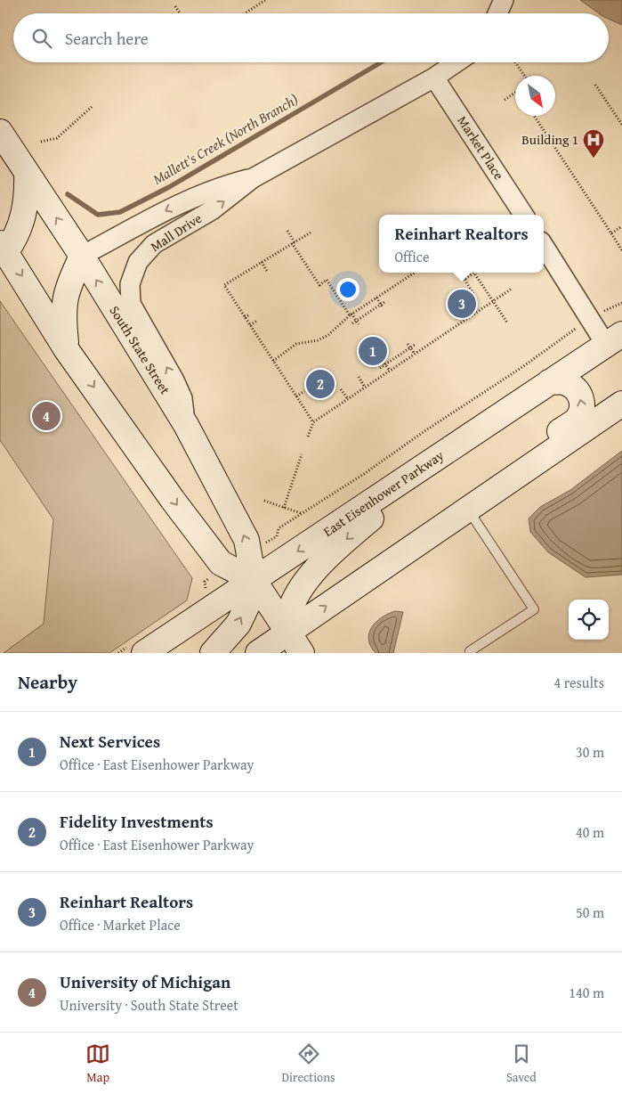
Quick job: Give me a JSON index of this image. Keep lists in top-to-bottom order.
{
  "streets": {
    "main road": ["South State Street", "East Eisenhower Parkway"],
    "street": ["Market Place", "Mall Drive"]
  },
  "crossings": [
    ["Market Place", "Mall Drive"],
    ["Mall Drive", "South State Street"],
    ["South State Street", "East Eisenhower Parkway"]
  ],
  "water": ["Mallett's Creek (North Branch)"],
  "places": {
    "hospital": ["Building 1"]
  },
  "north": "bottom right",
  "page": {
    "search": "Search here",
    "popup": ["Reinhart Realtors", "Office"],
    "pins": [
      "3",
      "1",
      "2",
      "4"
    ],
    "heading": ["Nearby", "4 results"],
    "list": [
      {
        "mark": "1",
        "name": "Next Services",
        "note": "Office · East Eisenhower Parkway",
        "value": "30 m"
      },
      {
        "mark": "2",
        "name": "Fidelity Investments",
        "note": "Office · East Eisenhower Parkway",
        "value": "40 m"
      },
      {
        "mark": "3",
        "name": "Reinhart Realtors",
        "note": "Office · Market Place",
        "value": "50 m"
      },
      {
        "mark": "4",
        "name": "University of Michigan",
        "note": "University · South State Street",
        "value": "140 m"
      }
    ],
    "nav": ["Map", "Directions", "Saved"]
  }
}
